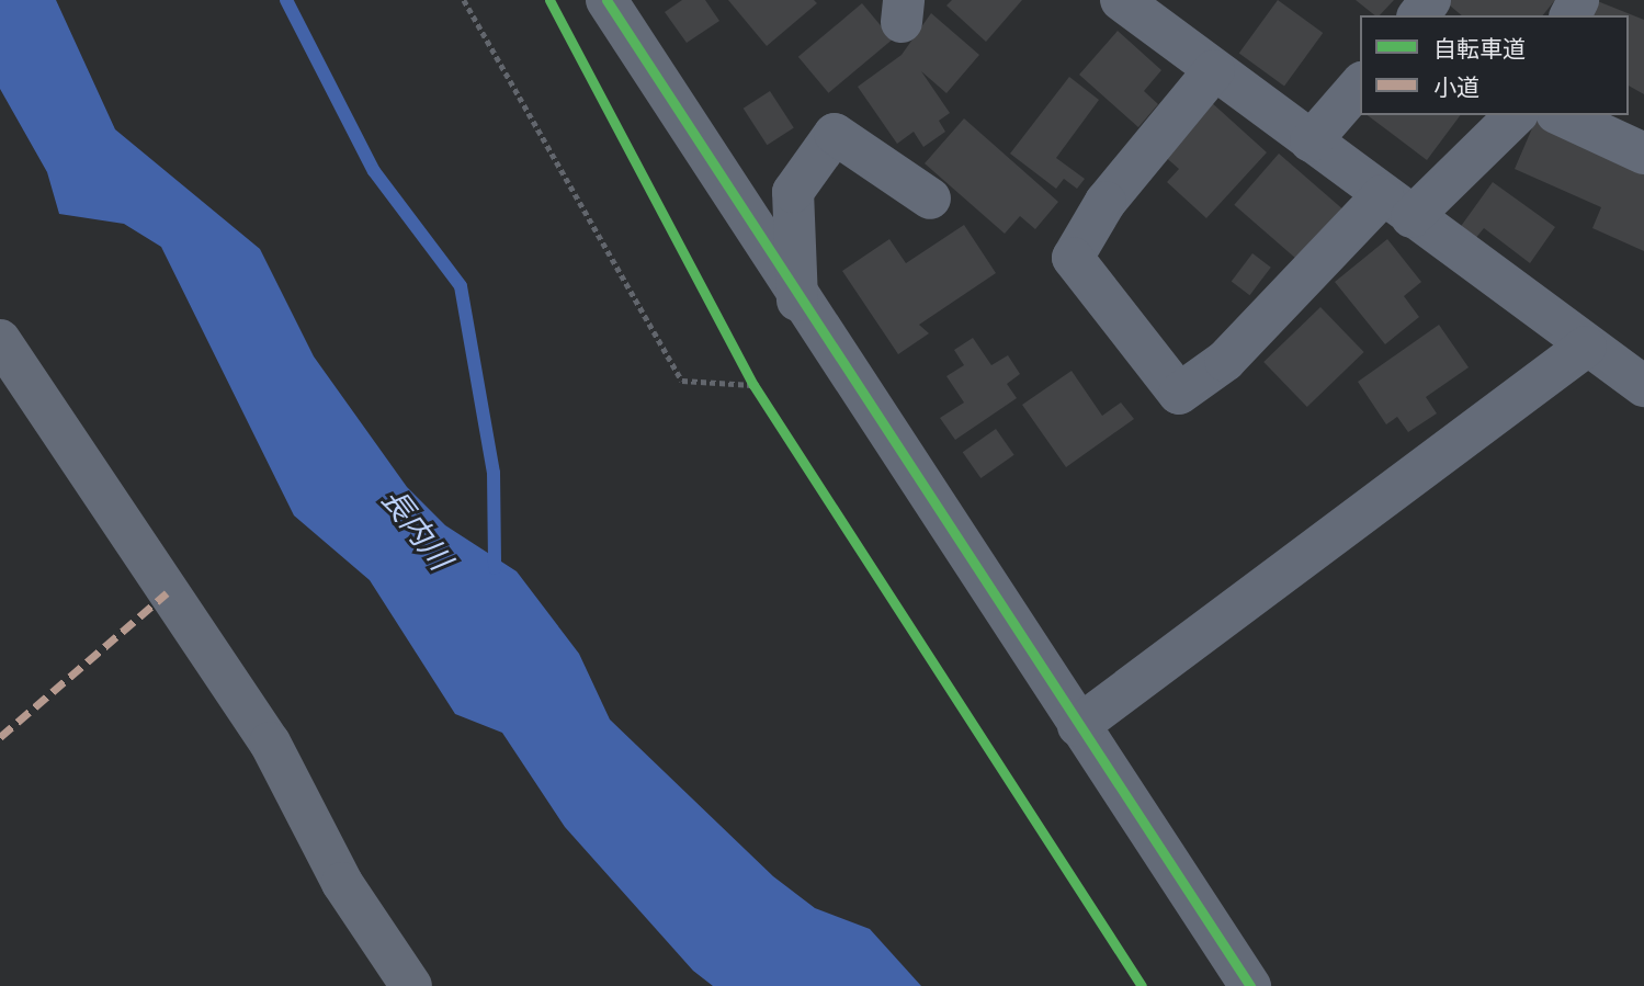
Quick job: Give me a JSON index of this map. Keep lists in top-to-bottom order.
{
  "water": ["長内川"],
  "legend": ["自転車道", "小道"]
}
